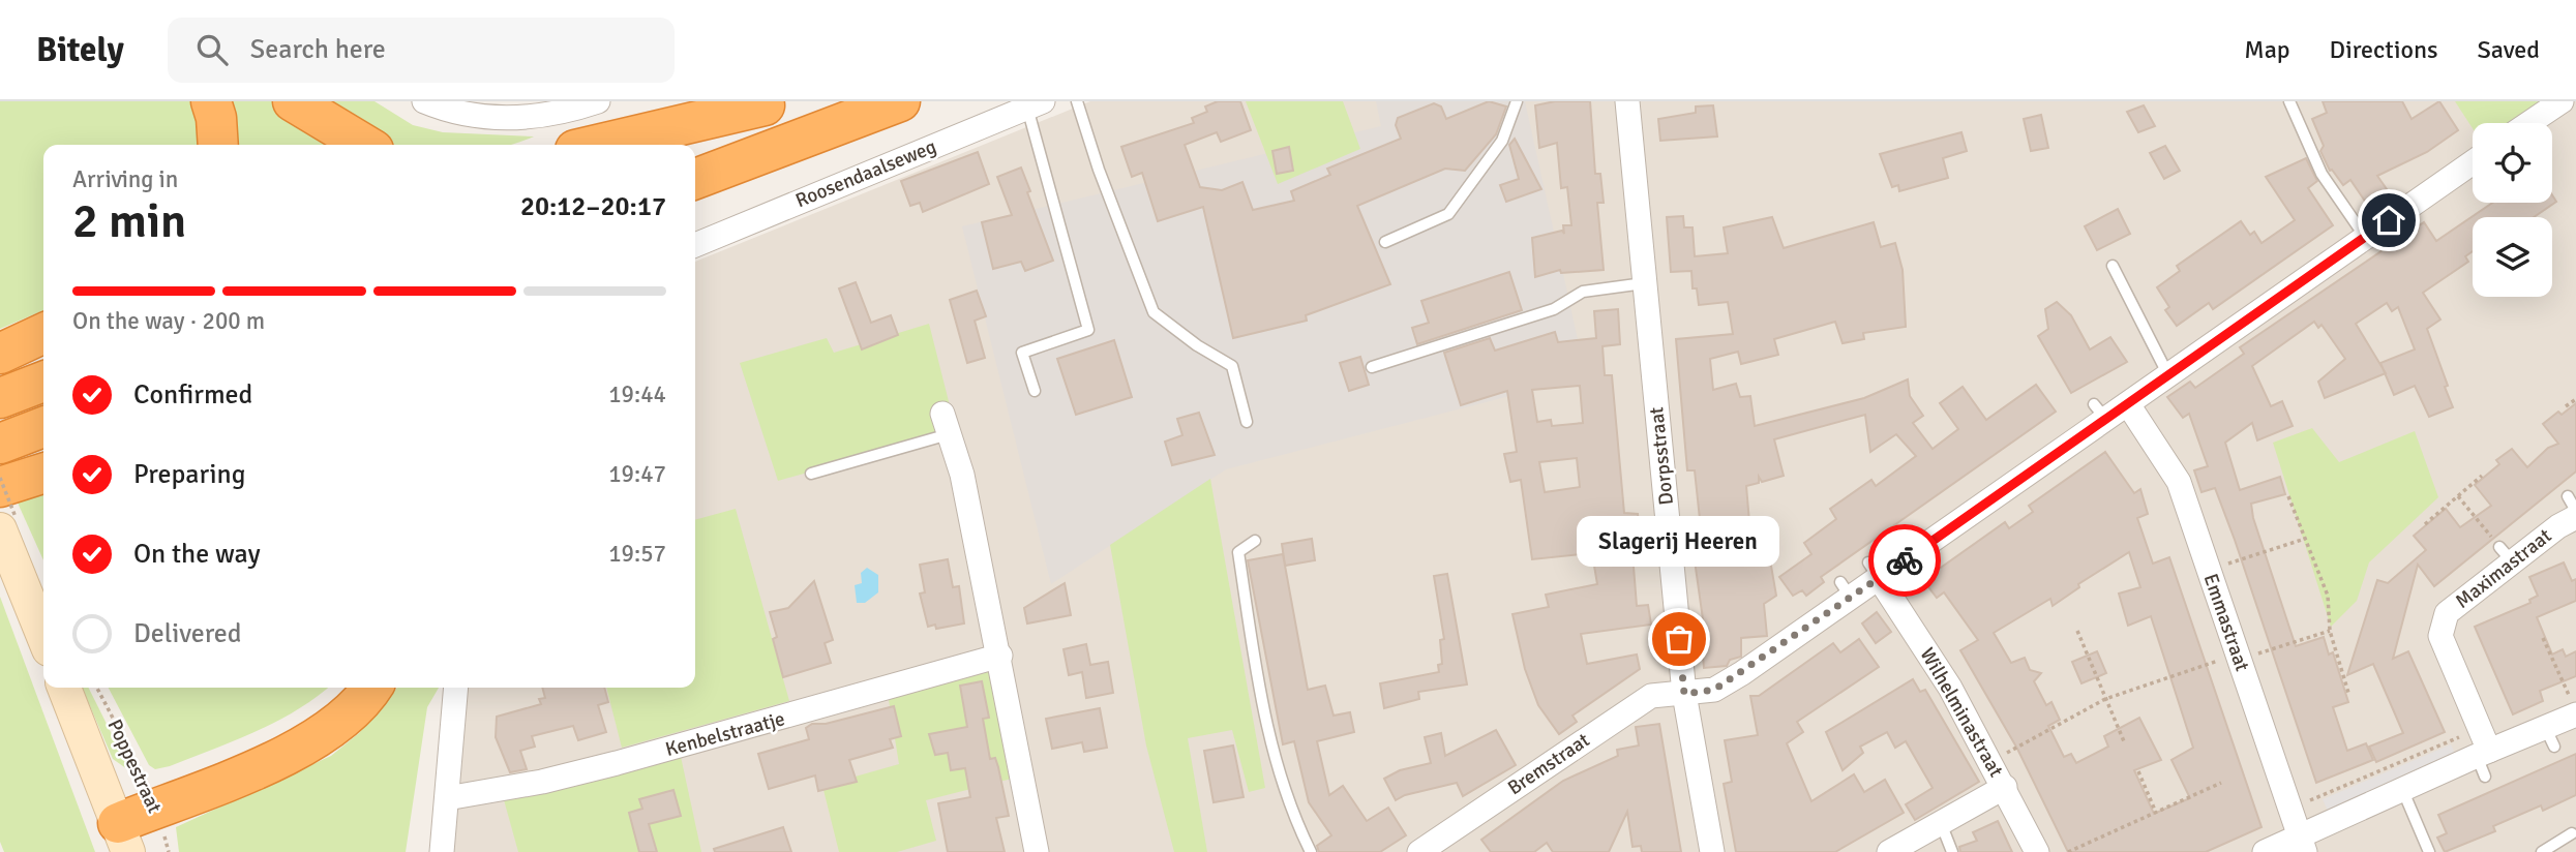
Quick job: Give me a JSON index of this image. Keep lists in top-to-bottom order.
{
  "streets": {
    "street": [
      "Roosendaalseweg",
      "Dorpsstraat",
      "Maximastraat",
      "Emmastraat",
      "Wilhelminastraat",
      "Kenbelstraatje",
      "Bremstraat",
      "Poppestraat"
    ]
  },
  "crossings": [
    ["Dorpsstraat", "Bremstraat"],
    ["Emmastraat", "Bremstraat"],
    ["Wilhelminastraat", "Bremstraat"]
  ],
  "places": ["Slagerij Heeren"],
  "page": {
    "header": "Bitely",
    "search": "Search here",
    "nav": ["Map", "Directions", "Saved"],
    "heading": ["2 min", "Arriving in", "20:12–20:17"],
    "bar": "On the way · 200 m",
    "list": [
      ["Confirmed", "19:44"],
      ["Preparing", "19:47"],
      ["On the way", "19:57"],
      "Delivered"
    ],
    "bubble": "Slagerij Heeren"
  }
}
